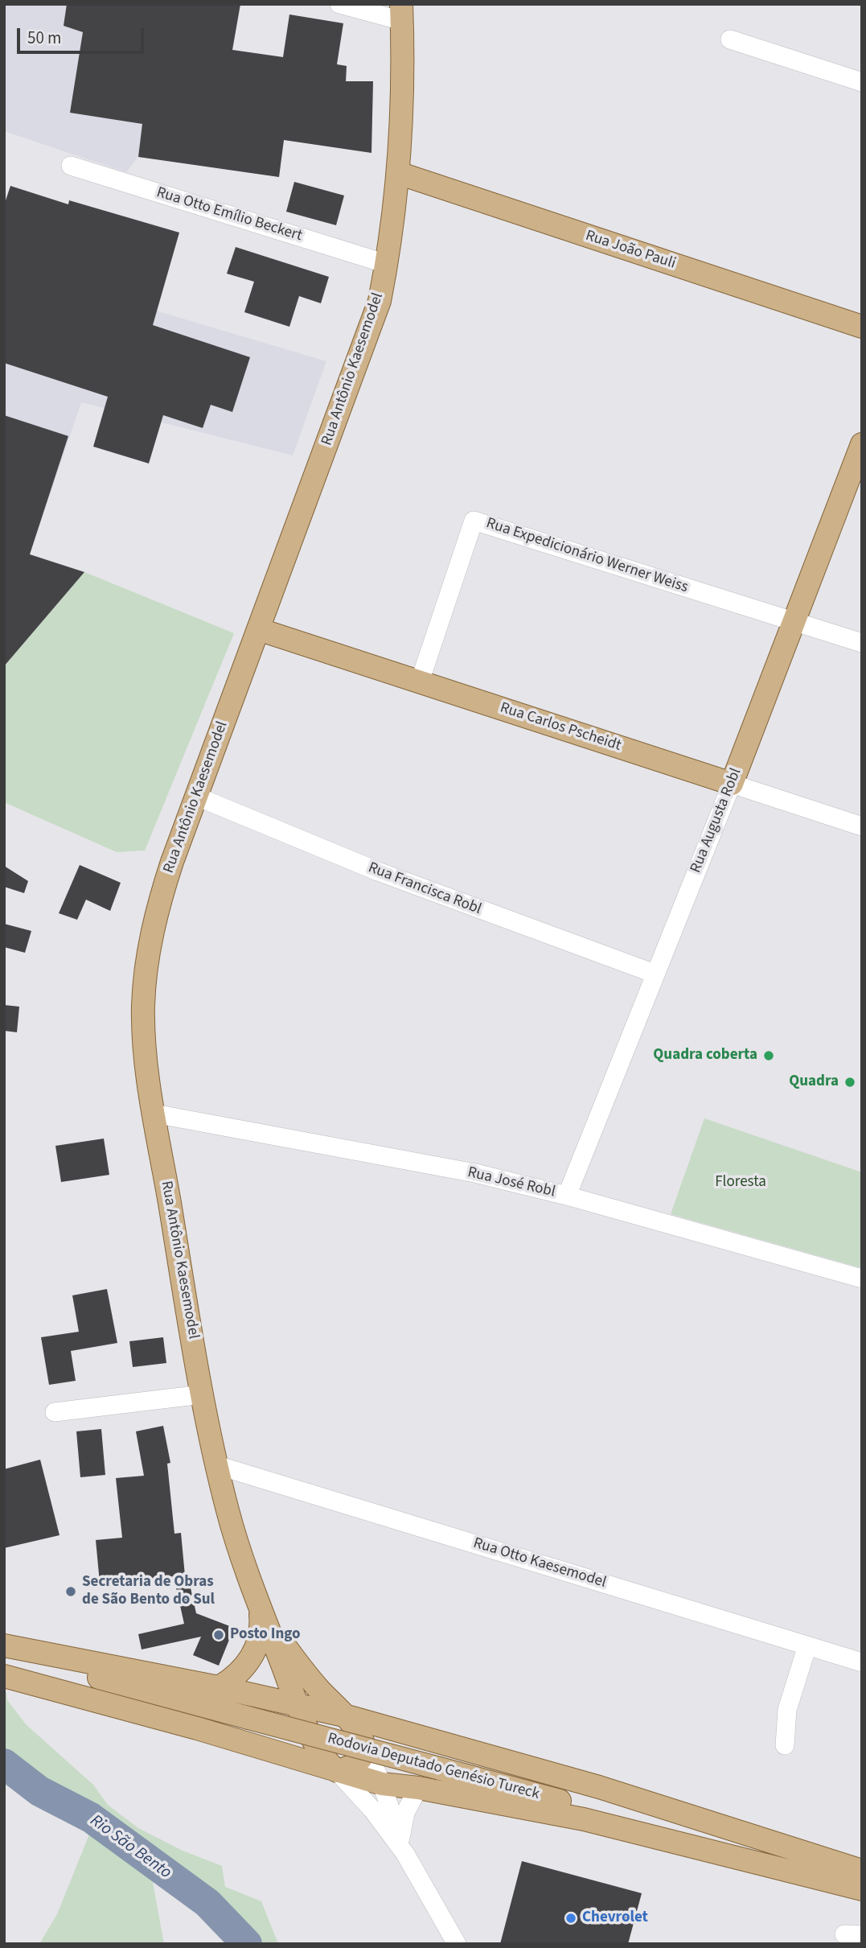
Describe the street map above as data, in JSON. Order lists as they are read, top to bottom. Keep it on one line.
{"streets":{"main road":["Rua João Pauli","Rua Antônio Kaesemodel","Rua Carlos Pscheidt","Rua Augusta Robl","Rodovia Deputado Genésio Tureck"],"street":["Rua Otto Emílio Beckert","Rua Expedicionário Werner Weiss","Rua Francisca Robl","Rua José Robl","Rua Otto Kaesemodel"]},"crossings":[["Rua Otto Emílio Beckert","Rua Antônio Kaesemodel"],["Rua João Pauli","Rua Antônio Kaesemodel"],["Rua Antônio Kaesemodel","Rua Carlos Pscheidt"],["Rua Antônio Kaesemodel","Rua Francisca Robl"],["Rua Antônio Kaesemodel","Rua José Robl"],["Rua Antônio Kaesemodel","Rua Otto Kaesemodel"],["Rua Expedicionário Werner Weiss","Rua Carlos Pscheidt"],["Rua Expedicionário Werner Weiss","Rua Augusta Robl"],["Rua Carlos Pscheidt","Rua Augusta Robl"],["Rua Augusta Robl","Rua Francisca Robl"],["Rua Augusta Robl","Rua José Robl"]],"water":["Rio São Bento"],"parks":["Floresta"],"places":["Quadra coberta","Quadra","Secretaria de Obras de São Bento do Sul","Posto Ingo","Chevrolet"],"scale_bar":"50 m"}
